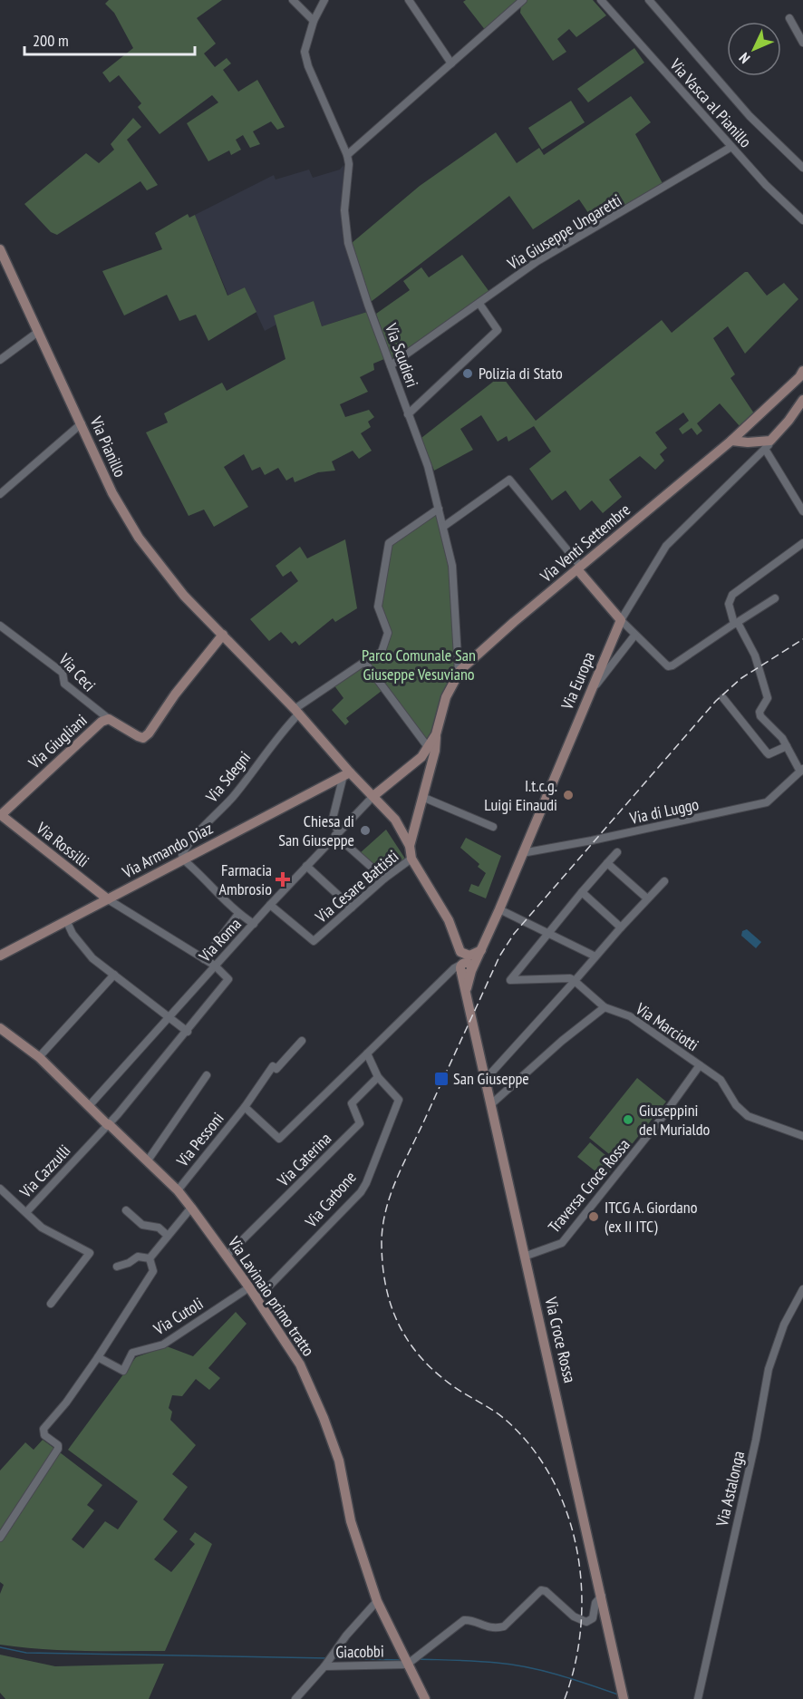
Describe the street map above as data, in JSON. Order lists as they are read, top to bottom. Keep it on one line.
{"streets":{"main road":["Via Pianillo","Via Venti Settembre","Via Europa","Via Giugliani","Via Rossilli","Via Armando Diaz","Via Lavinaio primo tratto","Via Croce Rossa"],"street":["Via Vasca al Pianillo","Via Giuseppe Ungaretti","Via Scudieri","Via Ceci","Via Sdegni","Via di Luggo","Via Cesare Battisti","Via Roma","Via Marciotti","Via Pessoni","Via Caterina","Via Cazzulli","Traversa Croce Rossa","Via Carbone","Via Cutoli","Via Astalonga","Giacobbi"]},"crossings":[["Via Vasca al Pianillo","Via Giuseppe Ungaretti"],["Via Giuseppe Ungaretti","Via Scudieri"],["Via Scudieri","Via Venti Settembre"],["Via Scudieri","Via Sdegni"],["Via Pianillo","Via Giugliani"],["Via Pianillo","Via Sdegni"],["Via Pianillo","Via Armando Diaz"],["Via Pianillo","Via Roma"],["Via Ceci","Via Giugliani"],["Via Europa","Via di Luggo"],["Via Europa","Via Croce Rossa"],["Via Giugliani","Via Rossilli"],["Via Sdegni","Via Armando Diaz"],["Via Rossilli","Via Armando Diaz"],["Via Cesare Battisti","Via Roma"],["Via Roma","Via Cazzulli"],["Via Roma","Via Lavinaio primo tratto"],["Via Marciotti","Traversa Croce Rossa"],["Via Pessoni","Via Lavinaio primo tratto"],["Via Caterina","Via Carbone"],["Via Caterina","Via Lavinaio primo tratto"],["Via Cazzulli","Via Lavinaio primo tratto"],["Traversa Croce Rossa","Via Croce Rossa"],["Via Carbone","Via Lavinaio primo tratto"],["Via Lavinaio primo tratto","Via Cutoli"],["Via Lavinaio primo tratto","Giacobbi"]],"parks":["Parco Comunale San Giuseppe Vesuviano"],"places":{"other":["Polizia di Stato","I.t.c.g. Luigi Einaudi","Chiesa di San Giuseppe","Giuseppini del Murialdo","ITCG A. Giordano (ex II ITC)"],"health":["Farmacia Ambrosio"],"transit":["San Giuseppe"]},"scale_bar":"200 m","north":"bottom left"}
